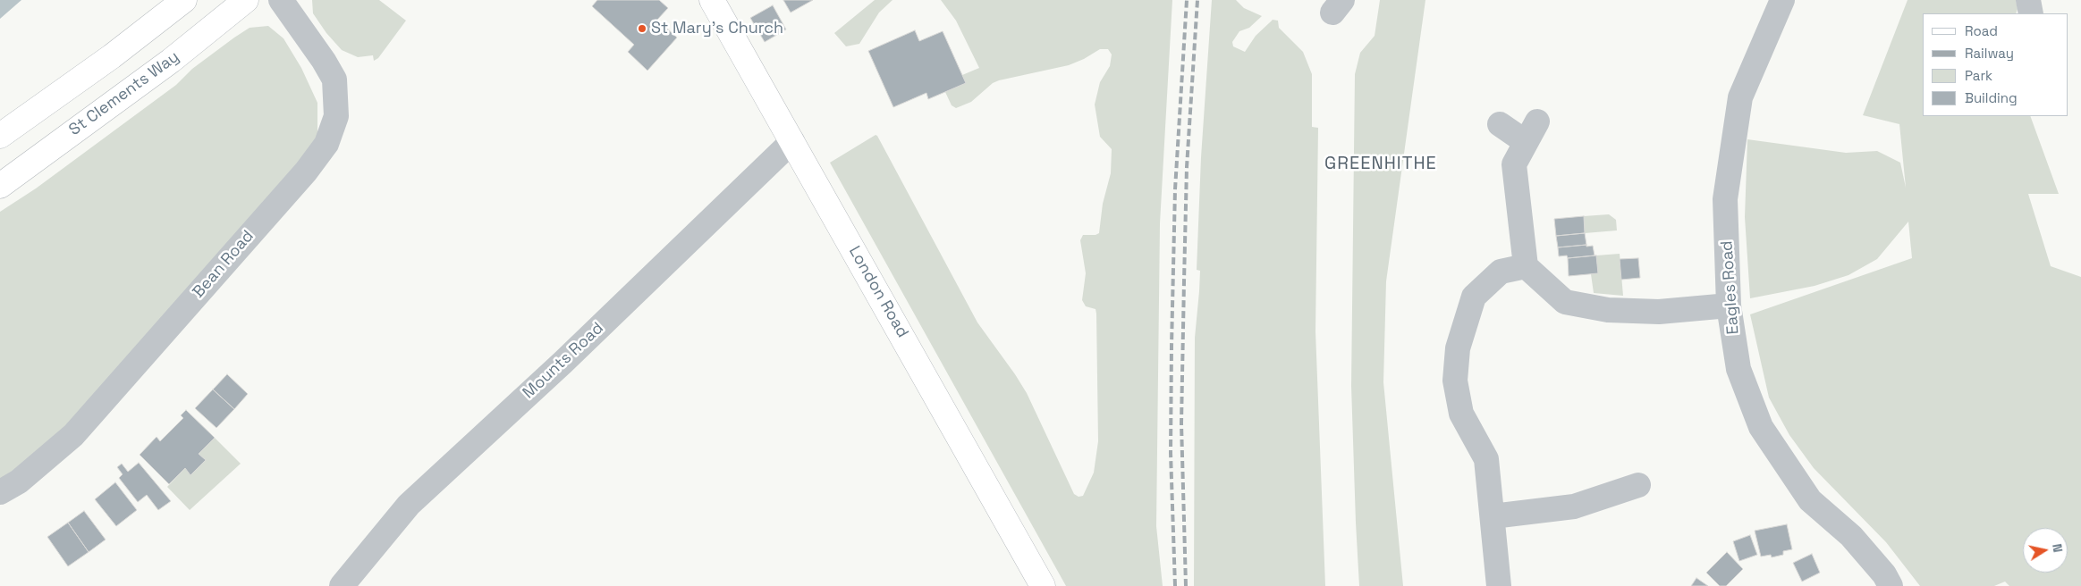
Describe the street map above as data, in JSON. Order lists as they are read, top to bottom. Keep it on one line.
{"streets":{"main road":["St Clements Way","London Road"],"street":["Bean Road","Eagles Road","Mounts Road"]},"crossings":[["London Road","Mounts Road"]],"districts":["GREENHITHE"],"places":["St Mary's Church"],"legend":["Road","Railway","Park","Building"],"north":"right"}
